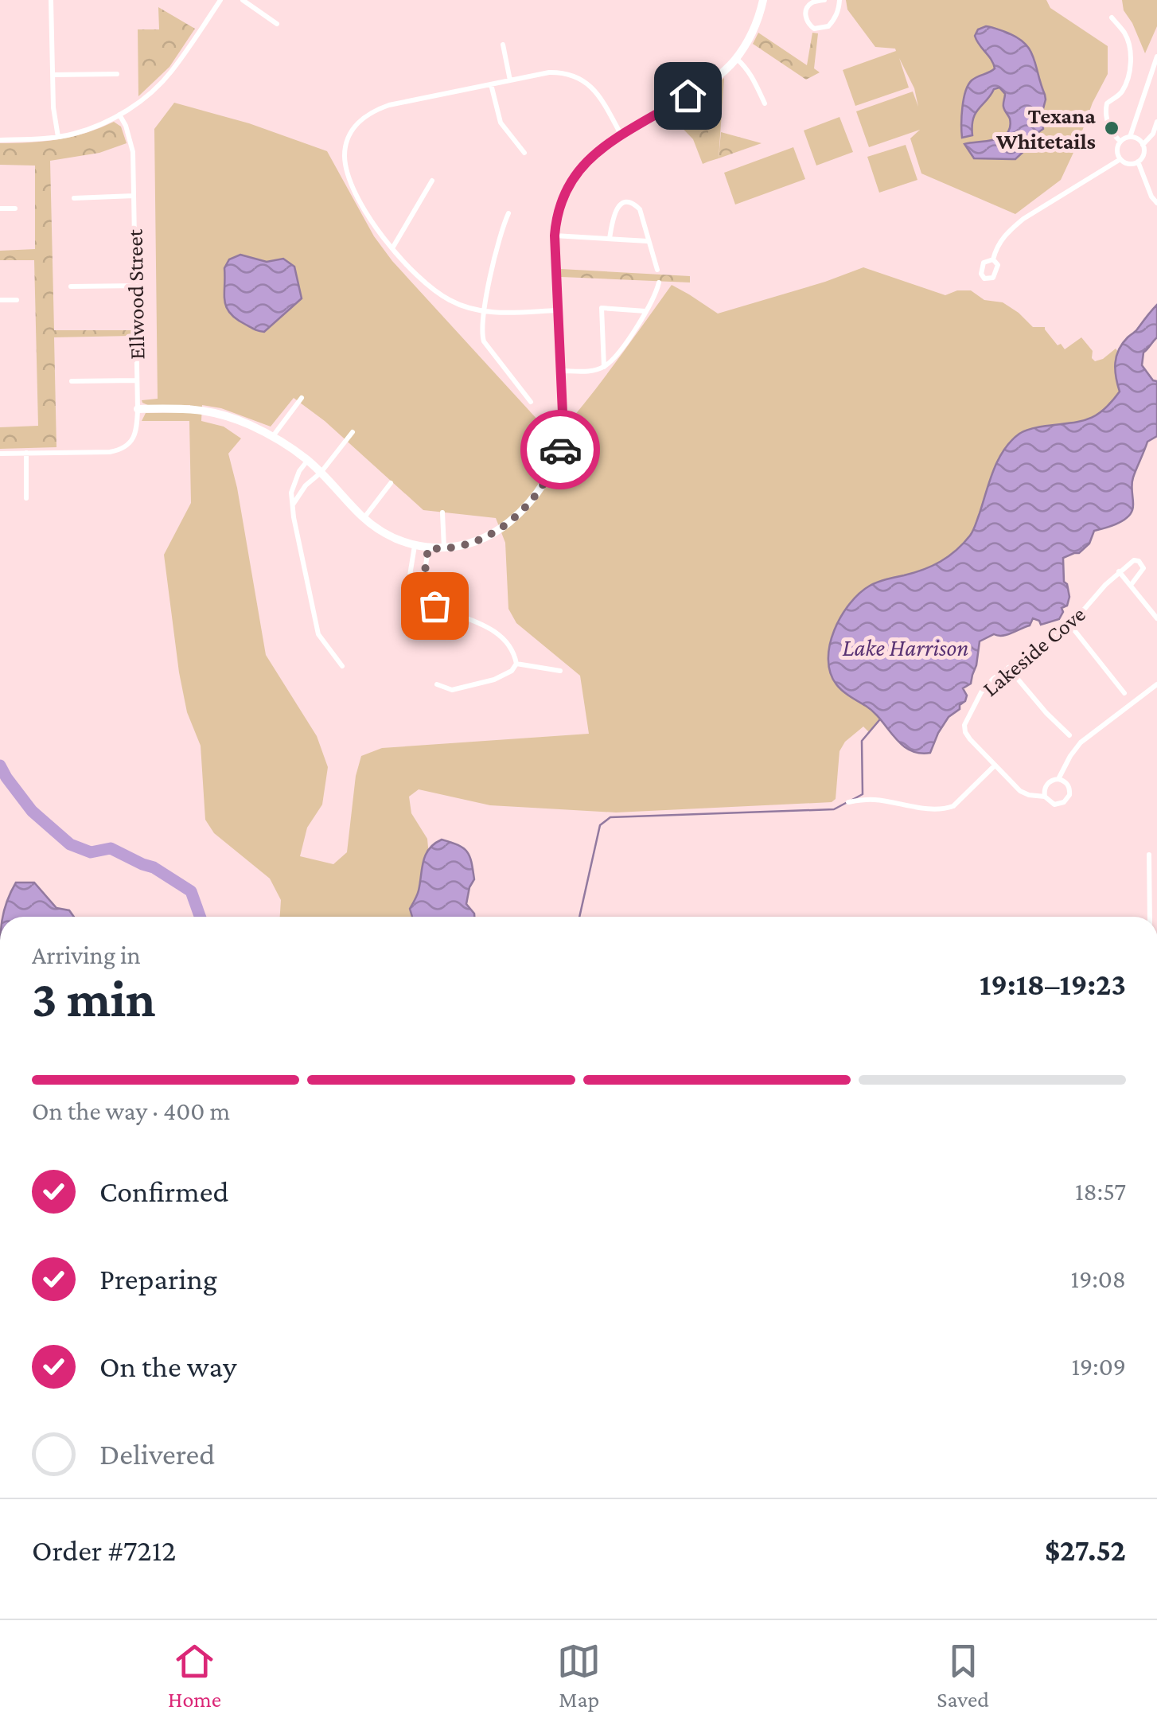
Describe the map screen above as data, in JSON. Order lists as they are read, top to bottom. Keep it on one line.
{"streets":{"street":["Ellwood Street","Lakeside Cove"]},"water":["Lake Harrison"],"places":["Texana Whitetails"],"page":{"heading":["3 min","Arriving in","19:18–19:23"],"panel":["Order #7212","$27.52"],"bar":"On the way · 400 m","list":[["Confirmed","18:57"],["Preparing","19:08"],["On the way","19:09"],"Delivered"],"tabs":["Home","Map","Saved"]}}
